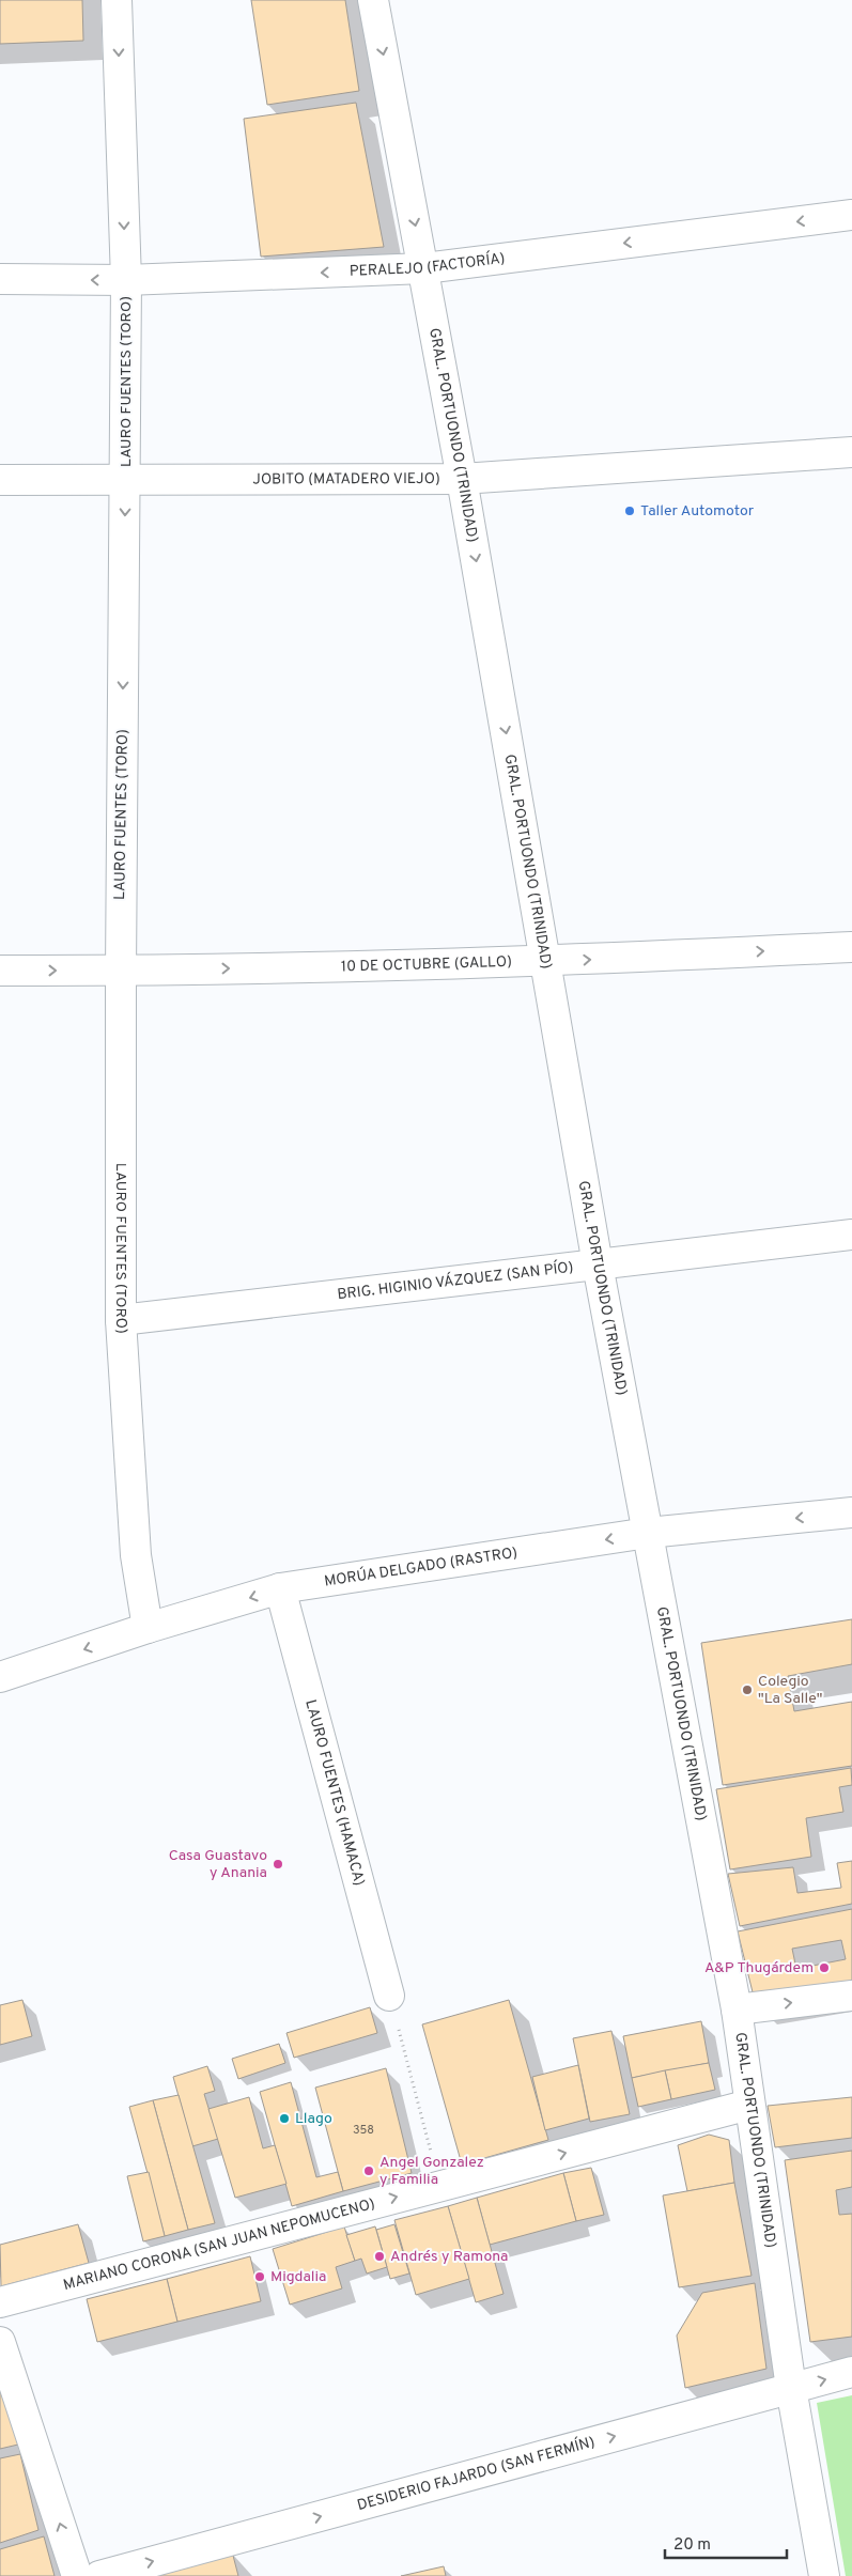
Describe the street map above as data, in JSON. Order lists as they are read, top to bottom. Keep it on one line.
{"streets":{"street":["PERALEJO (FACTORÍA)","LAURO FUENTES (TORO)","GRAL. PORTUONDO (TRINIDAD)","JOBITO (MATADERO VIEJO)","10 DE OCTUBRE (GALLO)","BRIG. HIGINIO VÁZQUEZ (SAN PÍO)","MORÚA DELGADO (RASTRO)","LAURO FUENTES (HAMACA)","MARIANO CORONA (SAN JUAN NEPOMUCENO)","DESIDERIO FAJARDO (SAN FERMÍN)"]},"crossings":[["PERALEJO (FACTORÍA)","LAURO FUENTES (TORO)"],["PERALEJO (FACTORÍA)","GRAL. PORTUONDO (TRINIDAD)"],["LAURO FUENTES (TORO)","JOBITO (MATADERO VIEJO)"],["LAURO FUENTES (TORO)","10 DE OCTUBRE (GALLO)"],["LAURO FUENTES (TORO)","BRIG. HIGINIO VÁZQUEZ (SAN PÍO)"],["LAURO FUENTES (TORO)","MORÚA DELGADO (RASTRO)"],["GRAL. PORTUONDO (TRINIDAD)","JOBITO (MATADERO VIEJO)"],["GRAL. PORTUONDO (TRINIDAD)","10 DE OCTUBRE (GALLO)"],["GRAL. PORTUONDO (TRINIDAD)","BRIG. HIGINIO VÁZQUEZ (SAN PÍO)"],["GRAL. PORTUONDO (TRINIDAD)","MORÚA DELGADO (RASTRO)"],["GRAL. PORTUONDO (TRINIDAD)","MARIANO CORONA (SAN JUAN NEPOMUCENO)"],["GRAL. PORTUONDO (TRINIDAD)","DESIDERIO FAJARDO (SAN FERMÍN)"],["MORÚA DELGADO (RASTRO)","LAURO FUENTES (HAMACA)"]],"one_way":["PERALEJO (FACTORÍA)","LAURO FUENTES (TORO)","10 DE OCTUBRE (GALLO)","MORÚA DELGADO (RASTRO)","MARIANO CORONA (SAN JUAN NEPOMUCENO)","DESIDERIO FAJARDO (SAN FERMÍN)"],"places":["Taller Automotor","Colegio \"La Salle\"","Casa Guastavo y Anania","A&P Thugárdem","Llago","Angel Gonzalez y Familia","Andrés y Ramona","Migdalia"],"house_numbers":["358"],"scale_bar":"20 m"}
